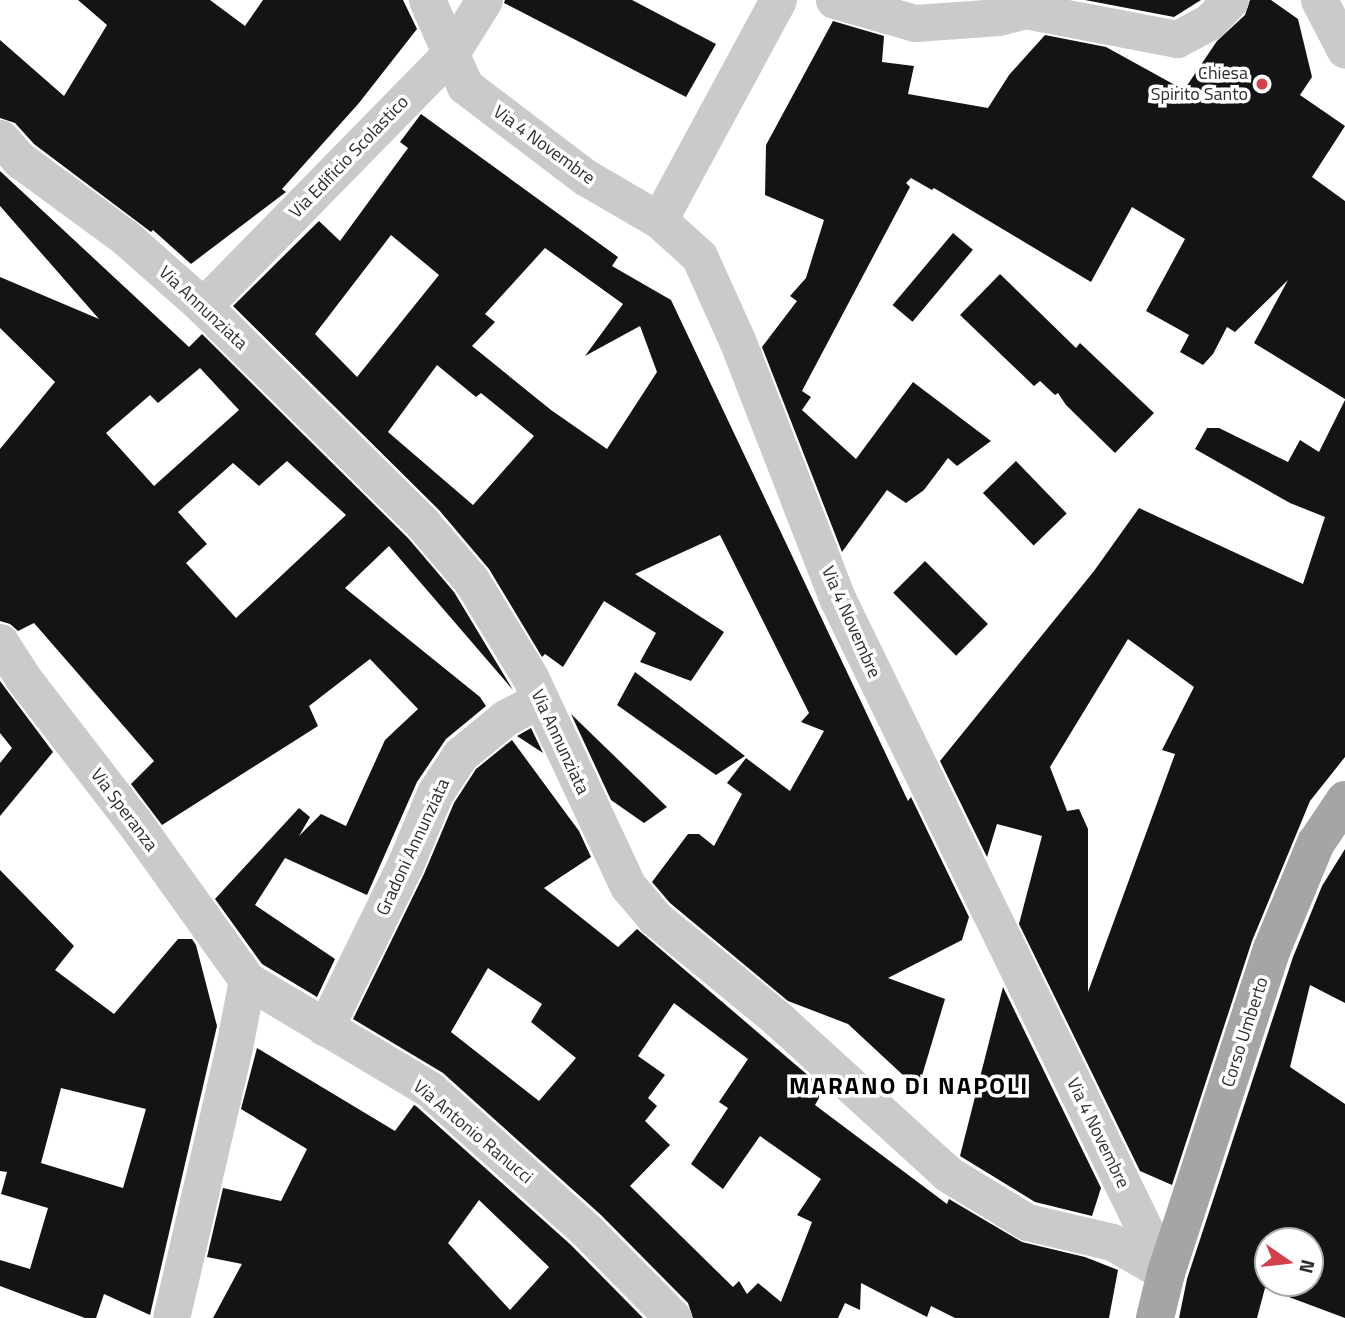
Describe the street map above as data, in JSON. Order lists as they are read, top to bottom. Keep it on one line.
{"streets":{"main road":["Corso Umberto"],"street":["Via 4 Novembre","Via Edificio Scolastico","Via Annunziata","Via Speranza","Gradoni Annunziata","Via Antonio Ranucci"]},"crossings":[["Via 4 Novembre","Via Edificio Scolastico"],["Via 4 Novembre","Via Annunziata"],["Via 4 Novembre","Corso Umberto"],["Via Edificio Scolastico","Via Annunziata"],["Via Annunziata","Gradoni Annunziata"],["Via Annunziata","Corso Umberto"],["Via Speranza","Via Antonio Ranucci"],["Gradoni Annunziata","Via Antonio Ranucci"]],"districts":["MARANO DI NAPOLI"],"places":["Chiesa Spirito Santo"],"north":"right"}
